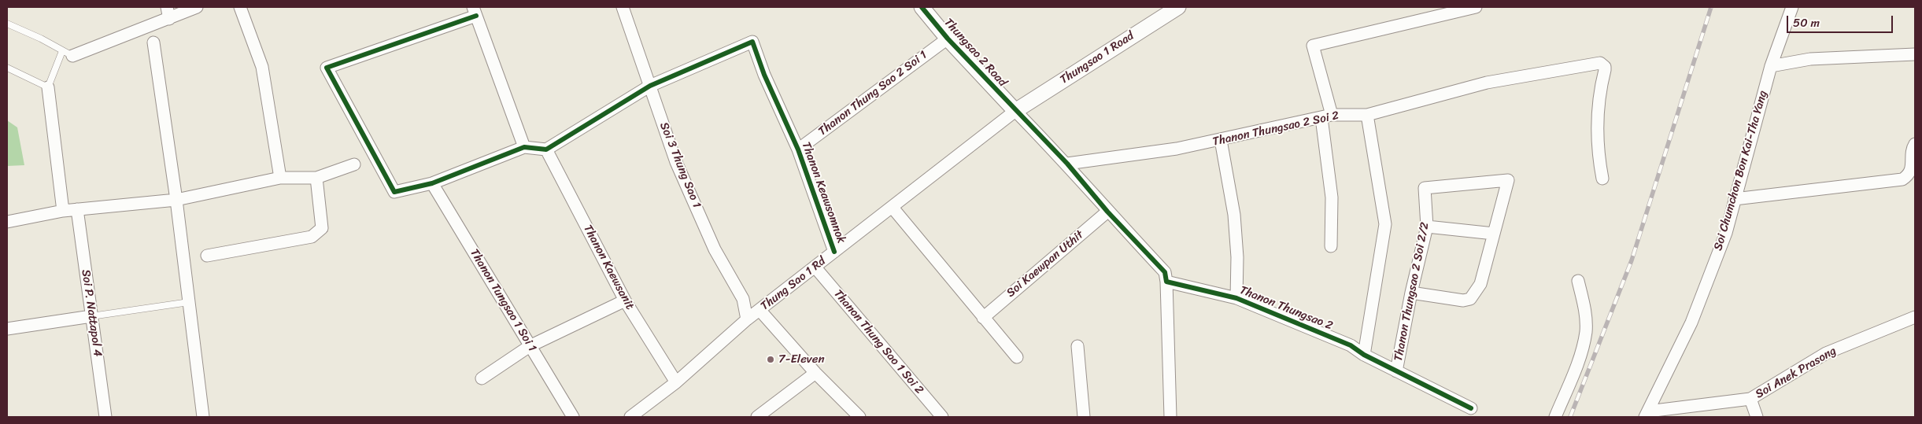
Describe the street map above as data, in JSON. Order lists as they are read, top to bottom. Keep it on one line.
{"streets":{"street":["Thungsao 2 Road","Thungsao 1 Road","Thanon Thung Sao 2 Soi 1","Thanon Thungsao 2 Soi 2","Soi 3 Thung Sao 1","Soi Chumchon Bon Kai-Tha Yang","Thanon Keawsomnok","Soi Kaewpan Uthit","Thanon Kaewsanit","Thung Sao 1 Rd","Thanon Thungsao 2 Soi 2/2","Thanon Tungsao 1 Soi 1","Thanon Thungsao 2","Soi P. Nattapol 4","Thanon Thung Sao 1 Soi 2","Soi Anek Prasong"]},"crossings":[["Thungsao 2 Road","Thungsao 1 Road"],["Thungsao 2 Road","Thanon Thung Sao 2 Soi 1"],["Thungsao 2 Road","Thung Sao 1 Rd"],["Thungsao 1 Road","Thung Sao 1 Rd"],["Thanon Thung Sao 2 Soi 1","Thanon Keawsomnok"],["Soi 3 Thung Sao 1","Thanon Keawsomnok"],["Soi 3 Thung Sao 1","Thung Sao 1 Rd"],["Soi Chumchon Bon Kai-Tha Yang","Soi Anek Prasong"],["Thanon Keawsomnok","Thung Sao 1 Rd"],["Thanon Kaewsanit","Thung Sao 1 Rd"],["Thung Sao 1 Rd","Thanon Thung Sao 1 Soi 2"],["Thanon Thungsao 2 Soi 2/2","Thanon Thungsao 2"]],"places":["7-Eleven"],"scale_bar":"50 m"}
